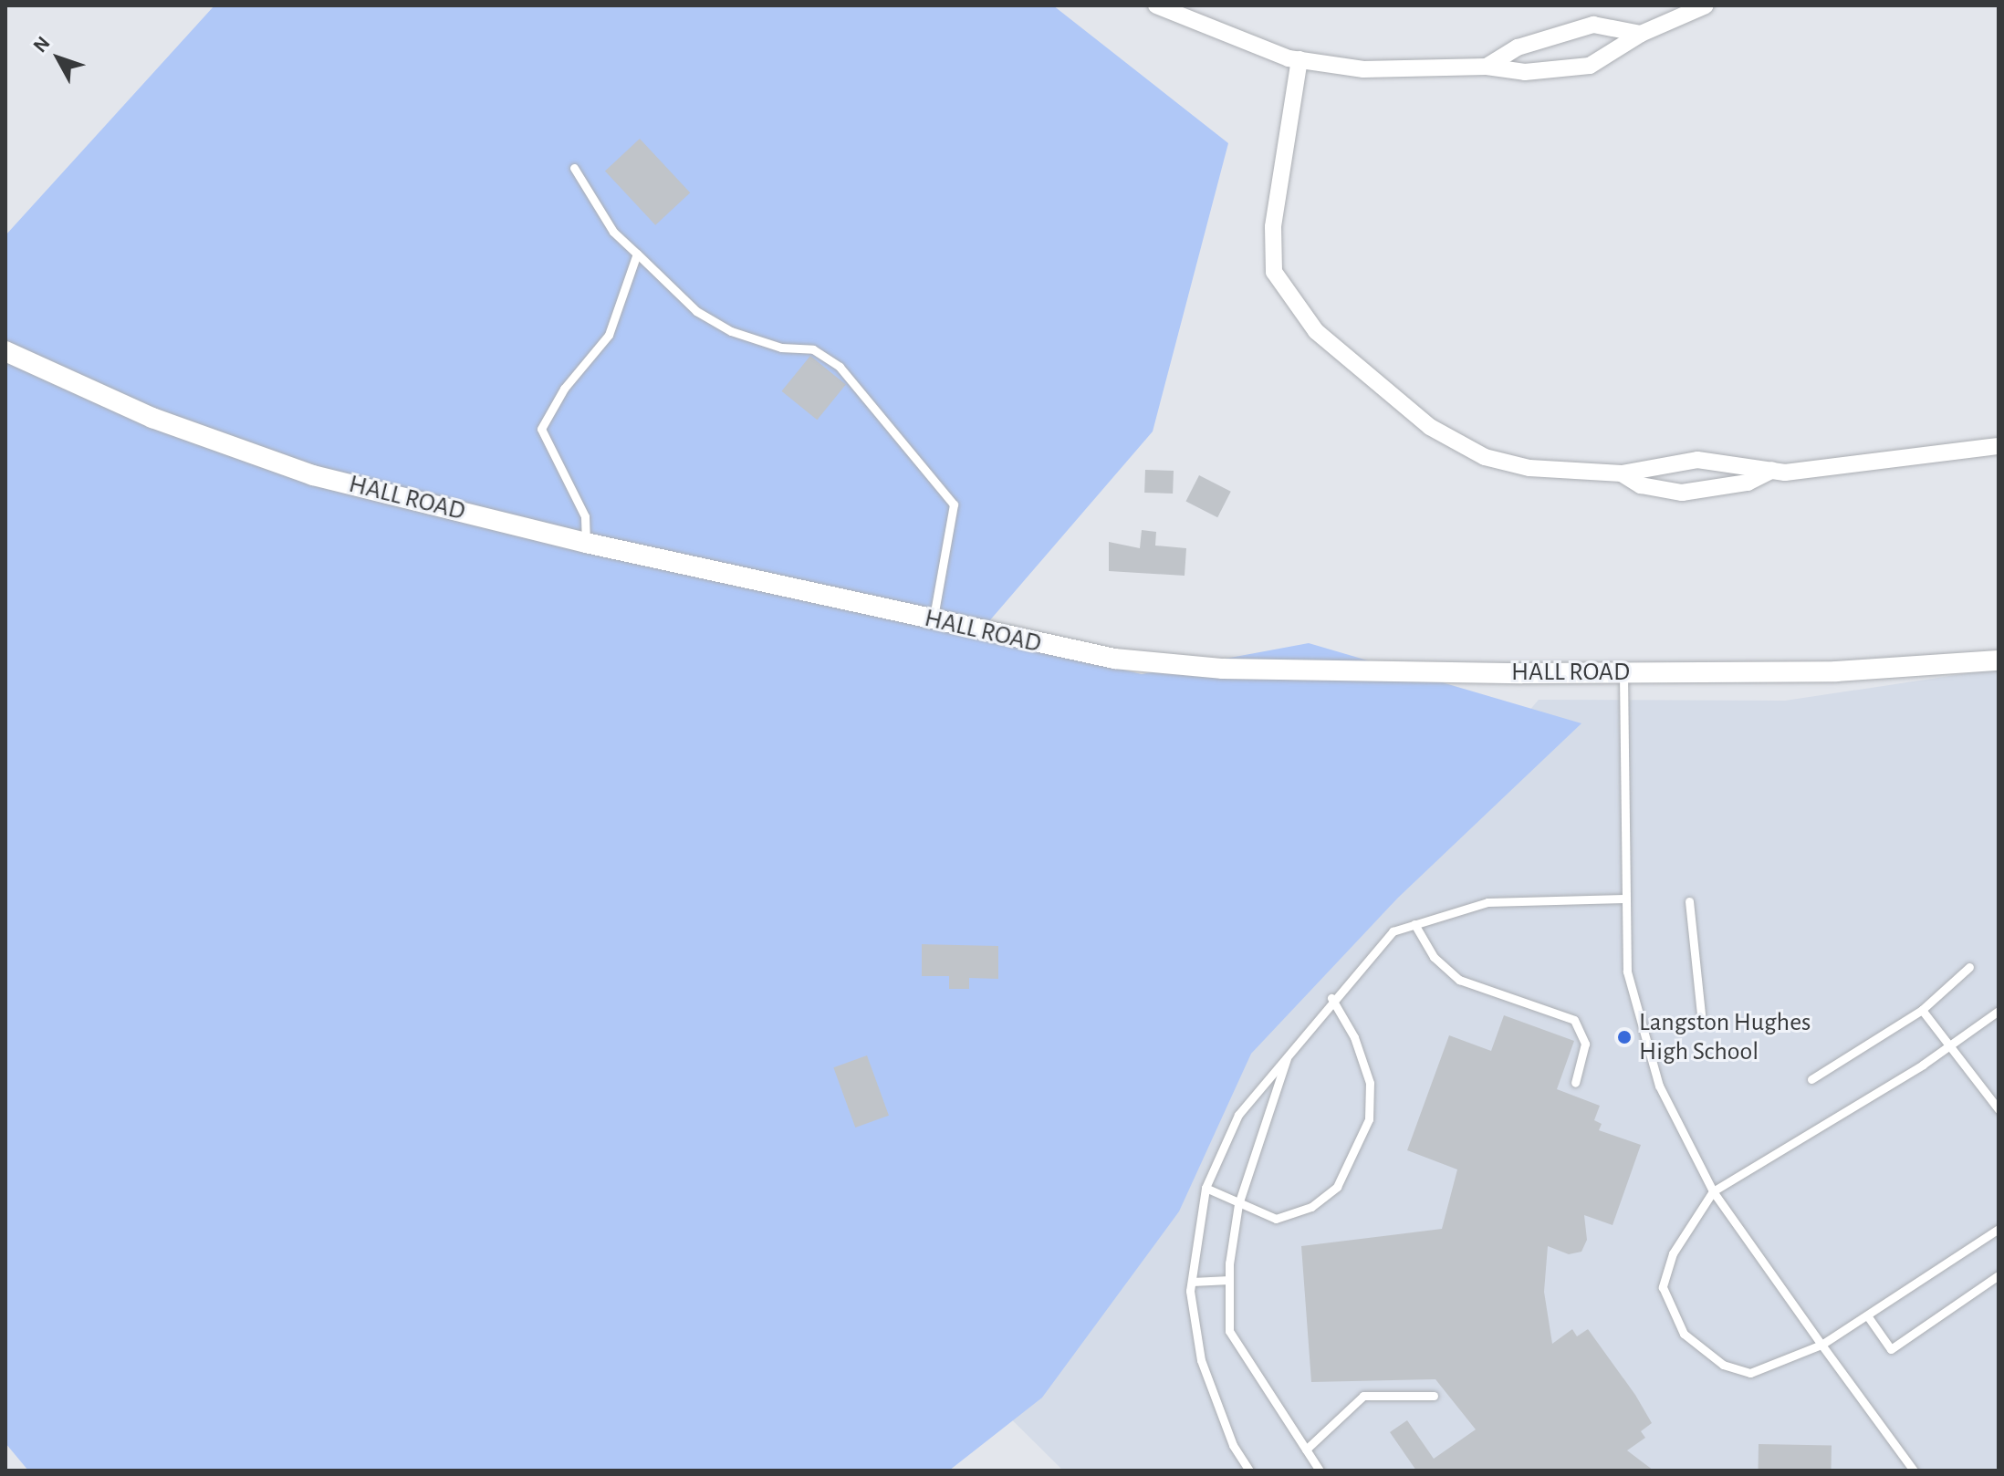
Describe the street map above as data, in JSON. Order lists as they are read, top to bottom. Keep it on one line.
{"streets":{"street":["HALL ROAD"]},"places":["Langston Hughes High School"],"north":"top left"}
